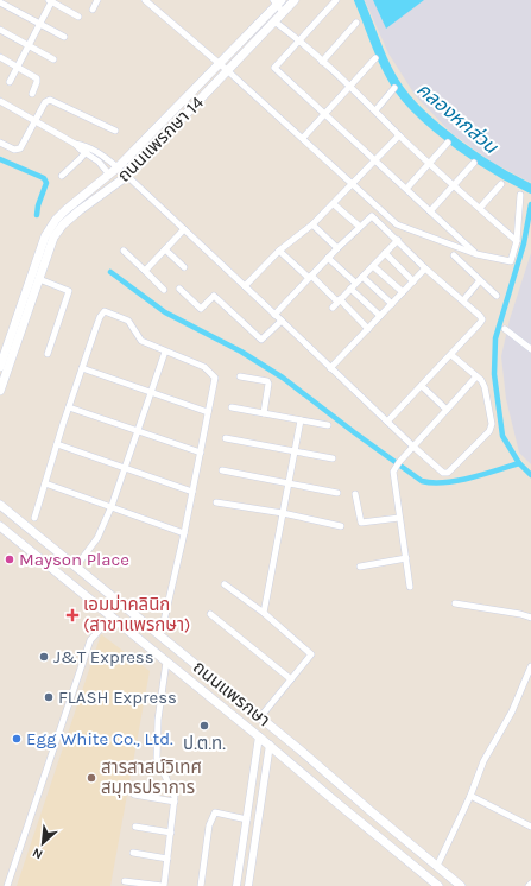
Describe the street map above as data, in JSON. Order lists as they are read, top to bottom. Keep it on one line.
{"streets":{"main road":["ถนนแพรกษา 14","ถนนแพรกษา"]},"water":["คลองหกส่วน"],"places":{"other":["Mayson Place","J&T Express","FLASH Express","ป.ต.ท.","Egg White Co., Ltd.","สารสาสน์วิเทศ สมุทรปราการ"],"health":["เอมม่าคลินิก (สาขาแพรกษา)"]},"north":"bottom left"}
